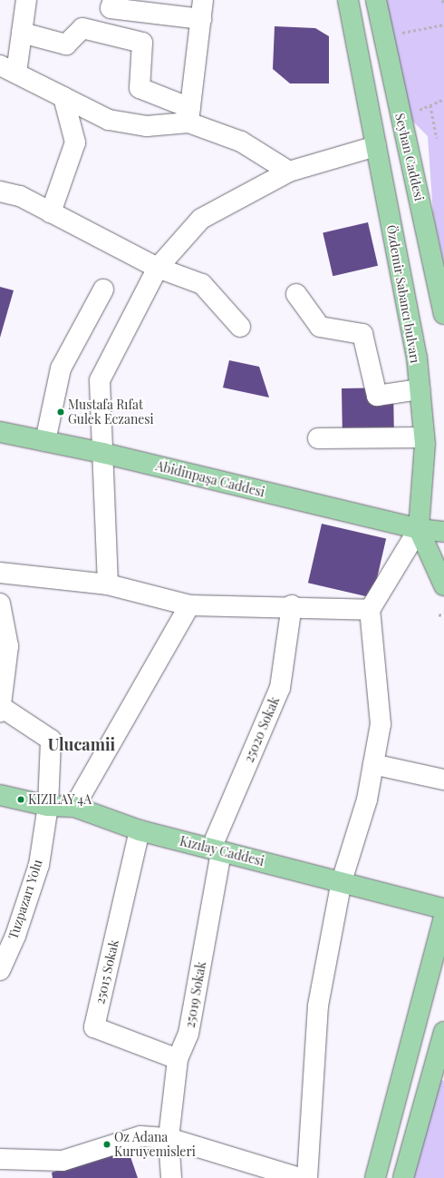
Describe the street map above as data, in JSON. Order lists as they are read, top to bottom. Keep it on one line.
{"streets":{"main road":["Seyhan Caddesi","Özdemir Sabancı bulvarı","Abidinpaşa Caddesi","Kızılay Caddesi"],"street":["25020 Sokak","Tuzpazarı Yolu","25015 Sokak","25019 Sokak"]},"crossings":[["Özdemir Sabancı bulvarı","Abidinpaşa Caddesi"],["25020 Sokak","Kızılay Caddesi"],["25020 Sokak","25019 Sokak"],["Kızılay Caddesi","Tuzpazarı Yolu"],["Kızılay Caddesi","25015 Sokak"],["Kızılay Caddesi","25019 Sokak"],["25015 Sokak","25019 Sokak"]],"districts":["Ulucamii"],"places":["Mustafa Rıfat Gulek Eczanesi","KIZILAY 4A","Oz Adana Kuruyemisleri"]}
